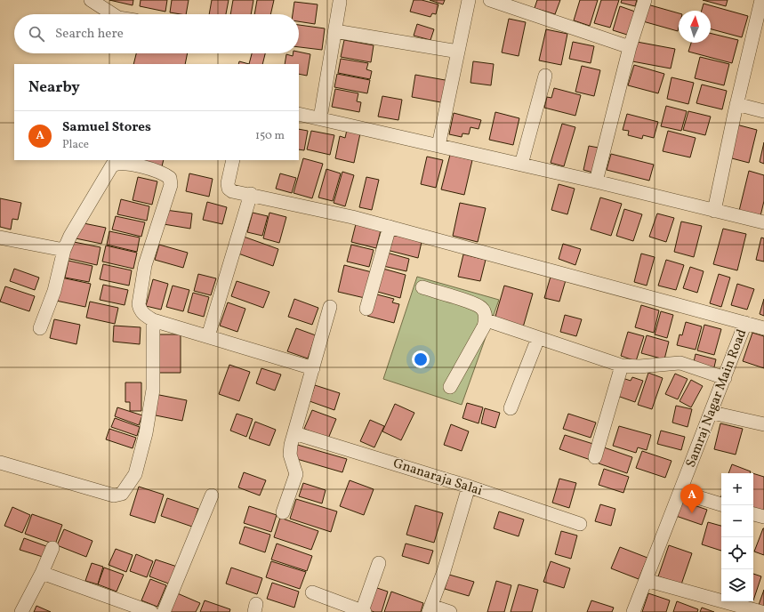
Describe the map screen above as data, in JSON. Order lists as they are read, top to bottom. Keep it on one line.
{"streets":{"street":["Samraj Nagar Main Road","Gnanaraja Salai"]},"north":"top","page":{"search":"Search here","heading":"Nearby","list":[{"mark":"A","name":"Samuel Stores","note":"Place","value":"150 m"}],"map_buttons":["+","−"],"pins":"A"}}
